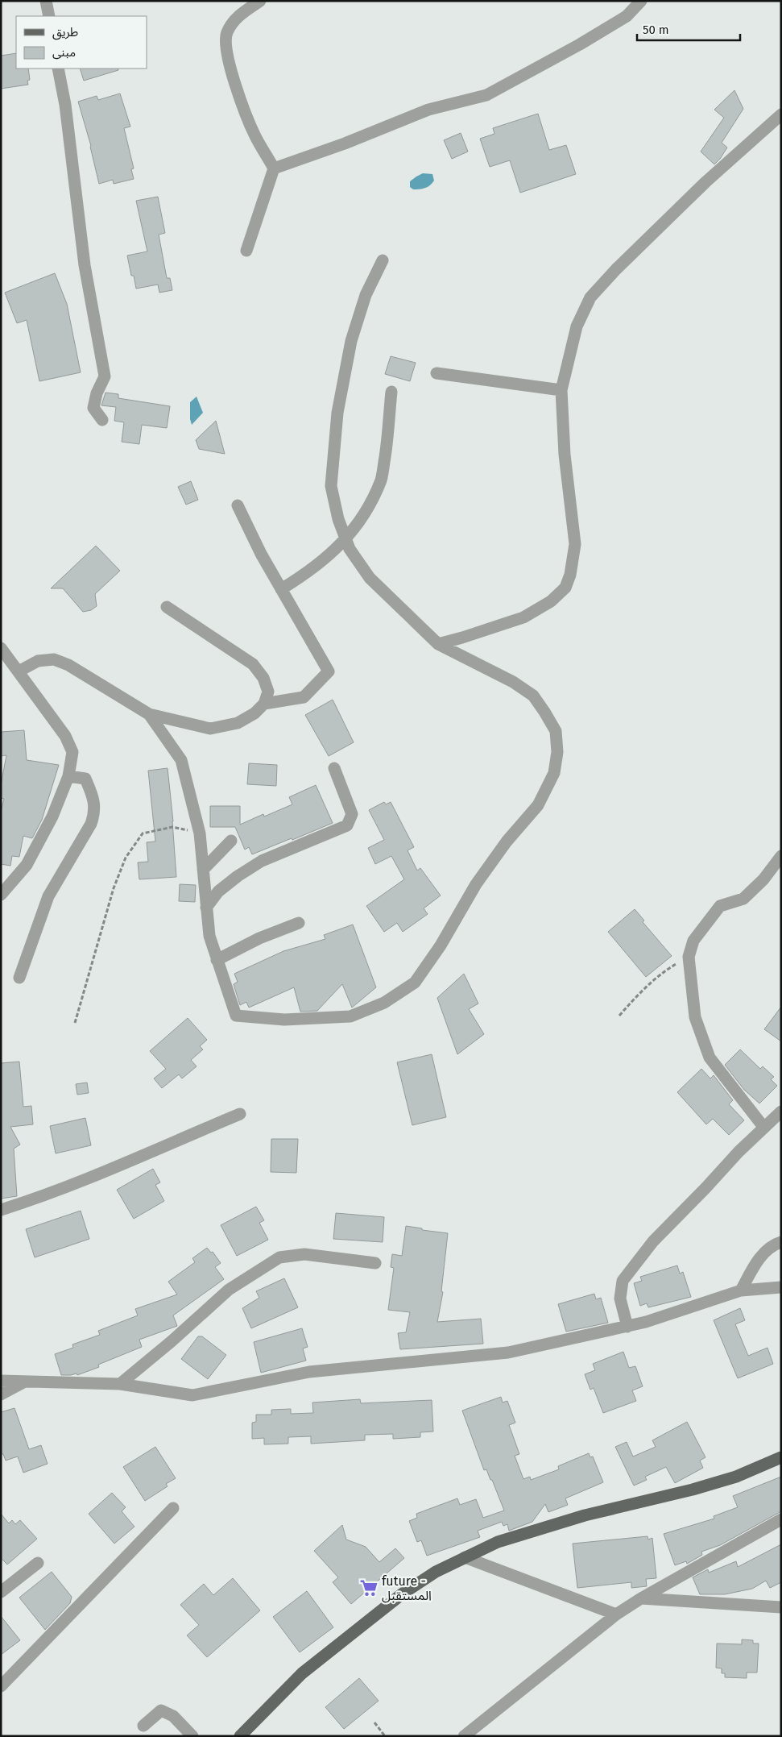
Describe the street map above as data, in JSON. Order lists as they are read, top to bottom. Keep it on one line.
{"places":{"supermarket":["future - المستقبل"]},"legend":["طريق","مبنى"],"scale_bar":"50 m"}
